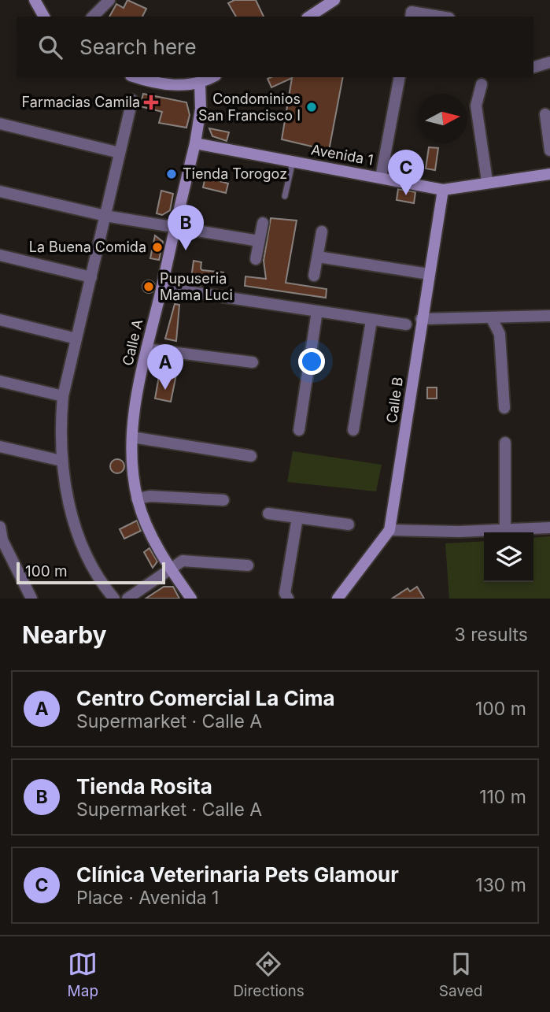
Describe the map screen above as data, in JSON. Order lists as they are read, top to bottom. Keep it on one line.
{"streets":{"street":["Avenida 1","Calle A","Calle B"]},"crossings":[["Avenida 1","Calle A"],["Avenida 1","Calle B"]],"places":{"health":["Farmacias Camila"],"other":["Condominios San Francisco I","Tienda Torogoz","La Buena Comida","Pupuseria Mama Luci"]},"scale_bar":"100 m","north":"right","page":{"search":"Search here","pins":["C","B","A"],"scale":"100 m","heading":["Nearby","3 results"],"list":[{"mark":"A","name":"Centro Comercial La Cima","note":"Supermarket · Calle A","value":"100 m"},{"mark":"B","name":"Tienda Rosita","note":"Supermarket · Calle A","value":"110 m"},{"mark":"C","name":"Clínica Veterinaria Pets Glamour","note":"Place · Avenida 1","value":"130 m"}],"nav":["Map","Directions","Saved"]}}
